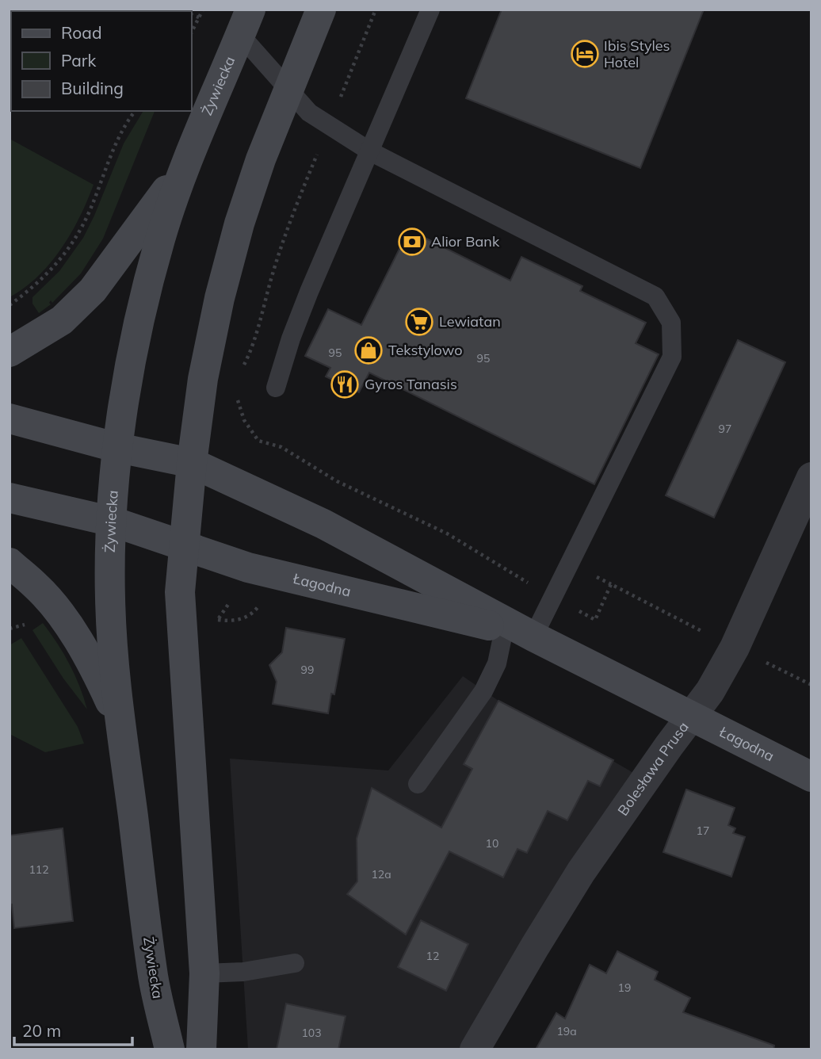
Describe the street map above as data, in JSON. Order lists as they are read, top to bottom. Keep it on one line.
{"streets":{"main road":["Żywiecka","Łagodna"],"street":["Bolesława Prusa"]},"crossings":[["Żywiecka","Łagodna"],["Łagodna","Bolesława Prusa"]],"places":{"hotel":["Ibis Styles Hotel"],"bank":["Alior Bank"],"supermarket":["Lewiatan"],"shop":["Tekstylowo"],"restaurant":["Gyros Tanasis"]},"house_numbers":["95","95","97","99","17","10","112","12a","12","19","19a","103"],"legend":["Road","Park","Building"],"scale_bar":"20 m"}
